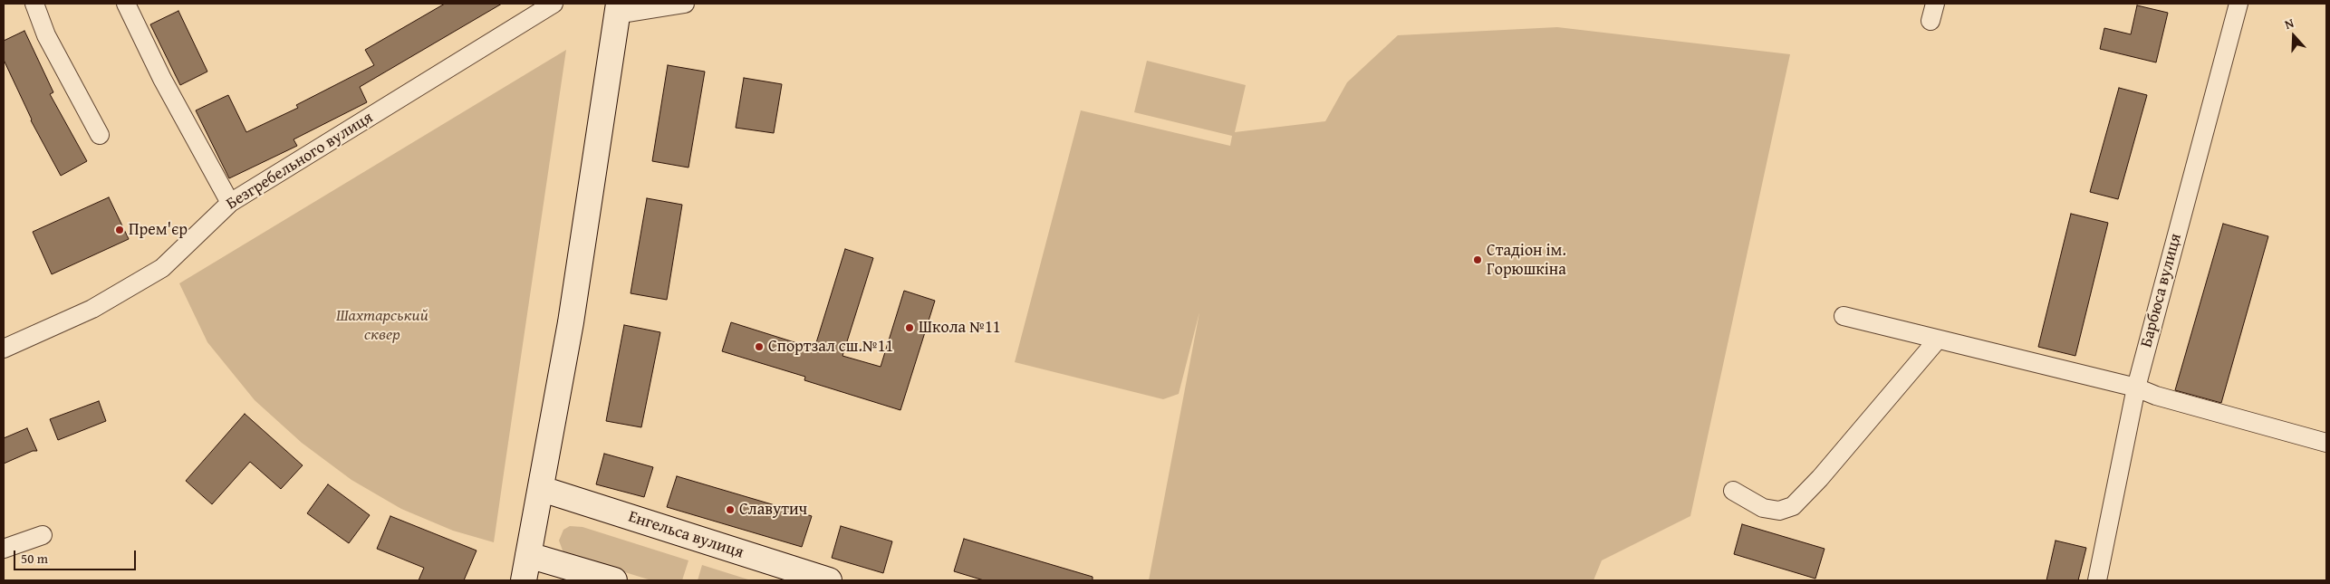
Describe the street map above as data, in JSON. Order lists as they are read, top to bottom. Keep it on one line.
{"streets":{"main road":["Енгельса вулиця"],"street":["Безгребельного вулиця","Барбюса вулиця"]},"parks":["Шахтарський сквер"],"places":["Прем'єр","Стадіон ім. Горюшкіна","Школа №11","Спортзал сш.№11","Славутич"],"scale_bar":"50 m","north":"top"}
